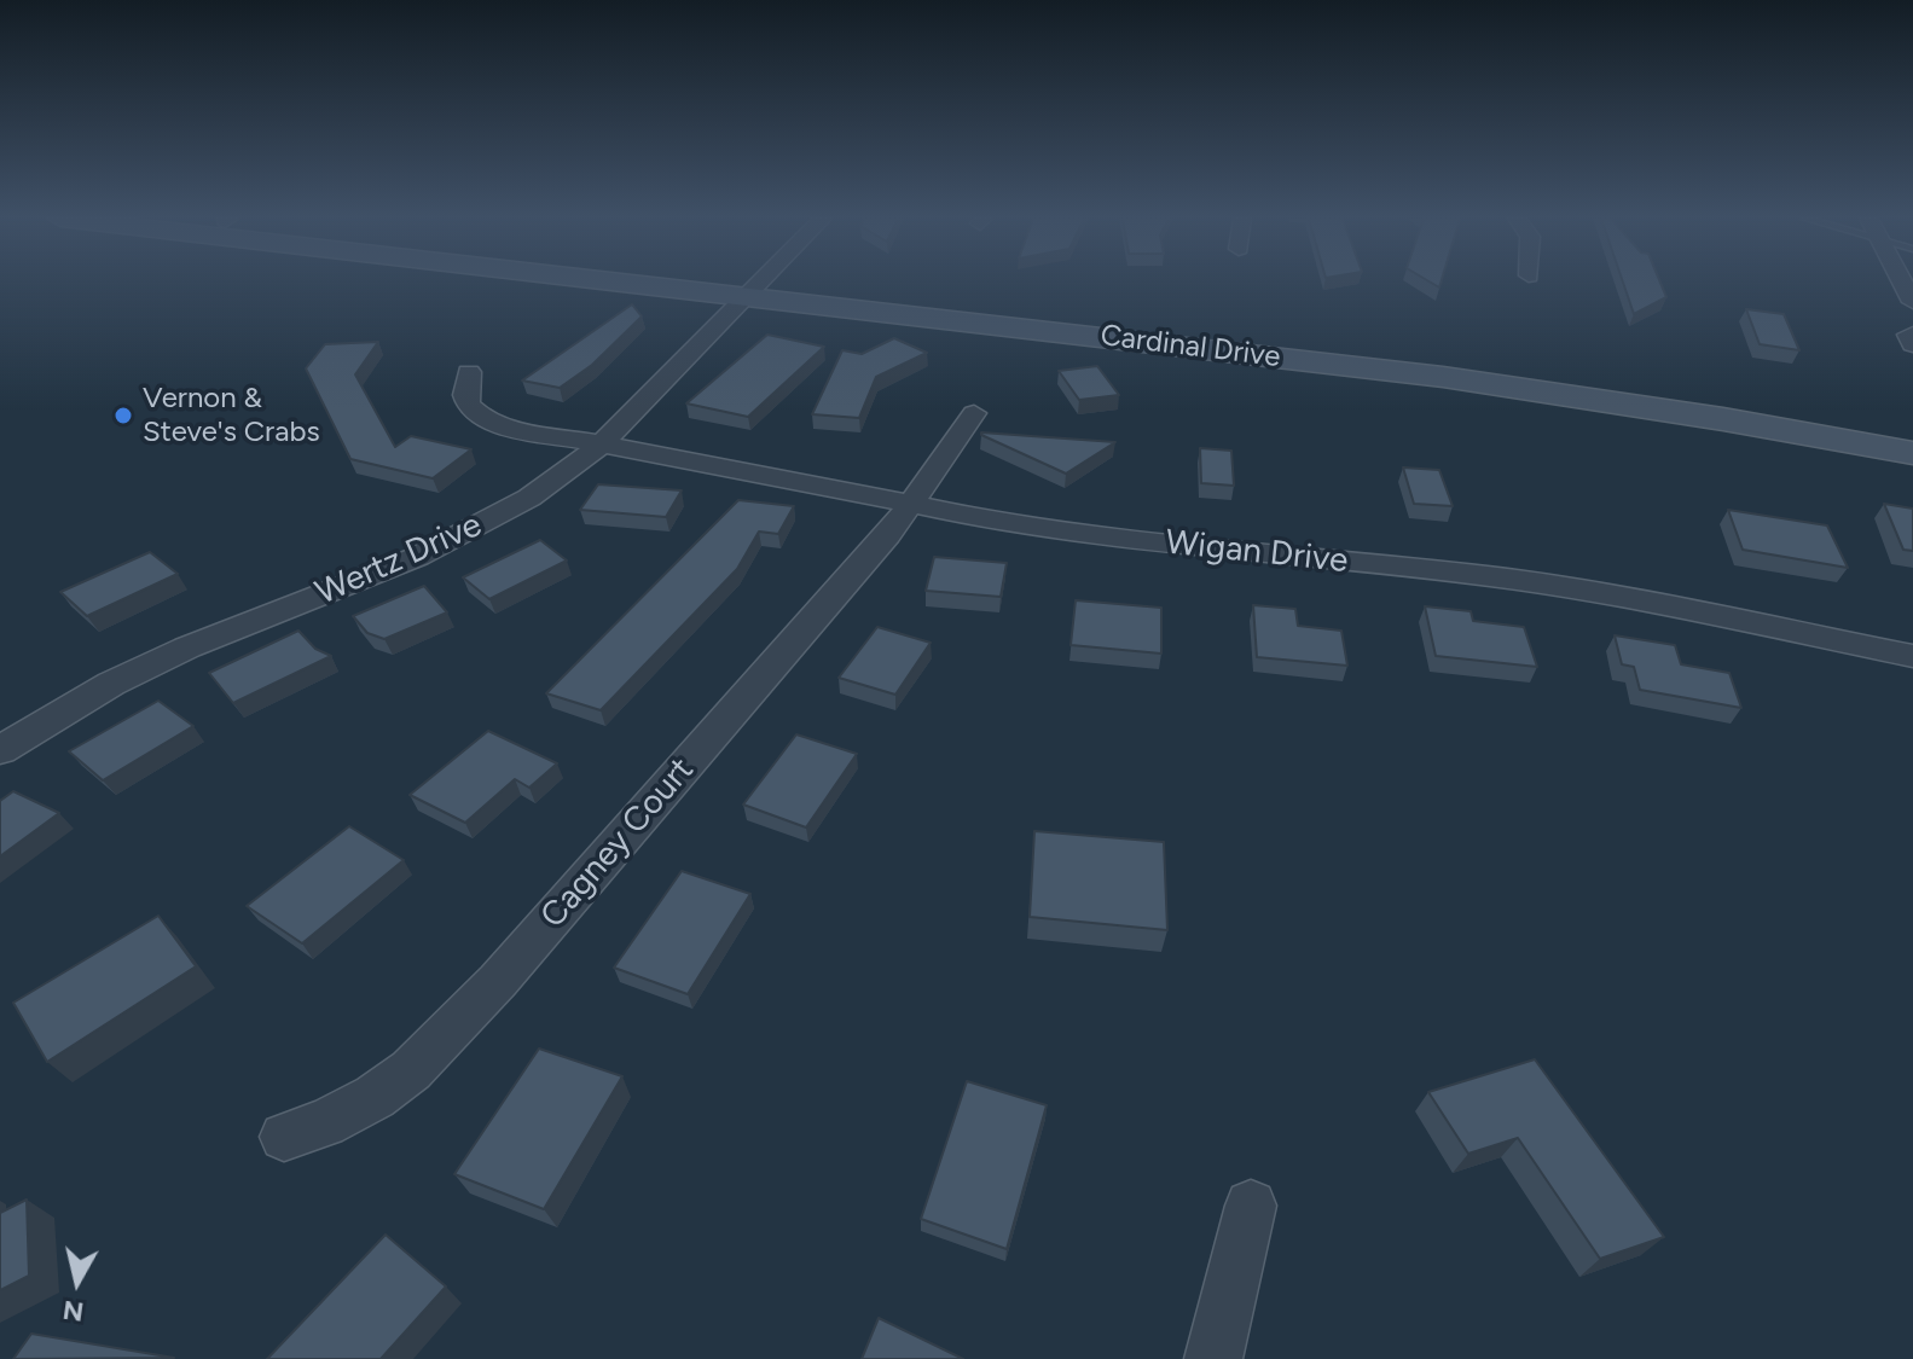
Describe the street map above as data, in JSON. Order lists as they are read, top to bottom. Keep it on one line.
{"streets":{"main road":["Cardinal Drive"],"street":["Wigan Drive","Wertz Drive","Cagney Court"]},"crossings":[["Cardinal Drive","Wertz Drive"],["Wigan Drive","Wertz Drive"],["Wigan Drive","Cagney Court"]],"places":["Vernon & Steve's Crabs"],"north":"bottom"}
